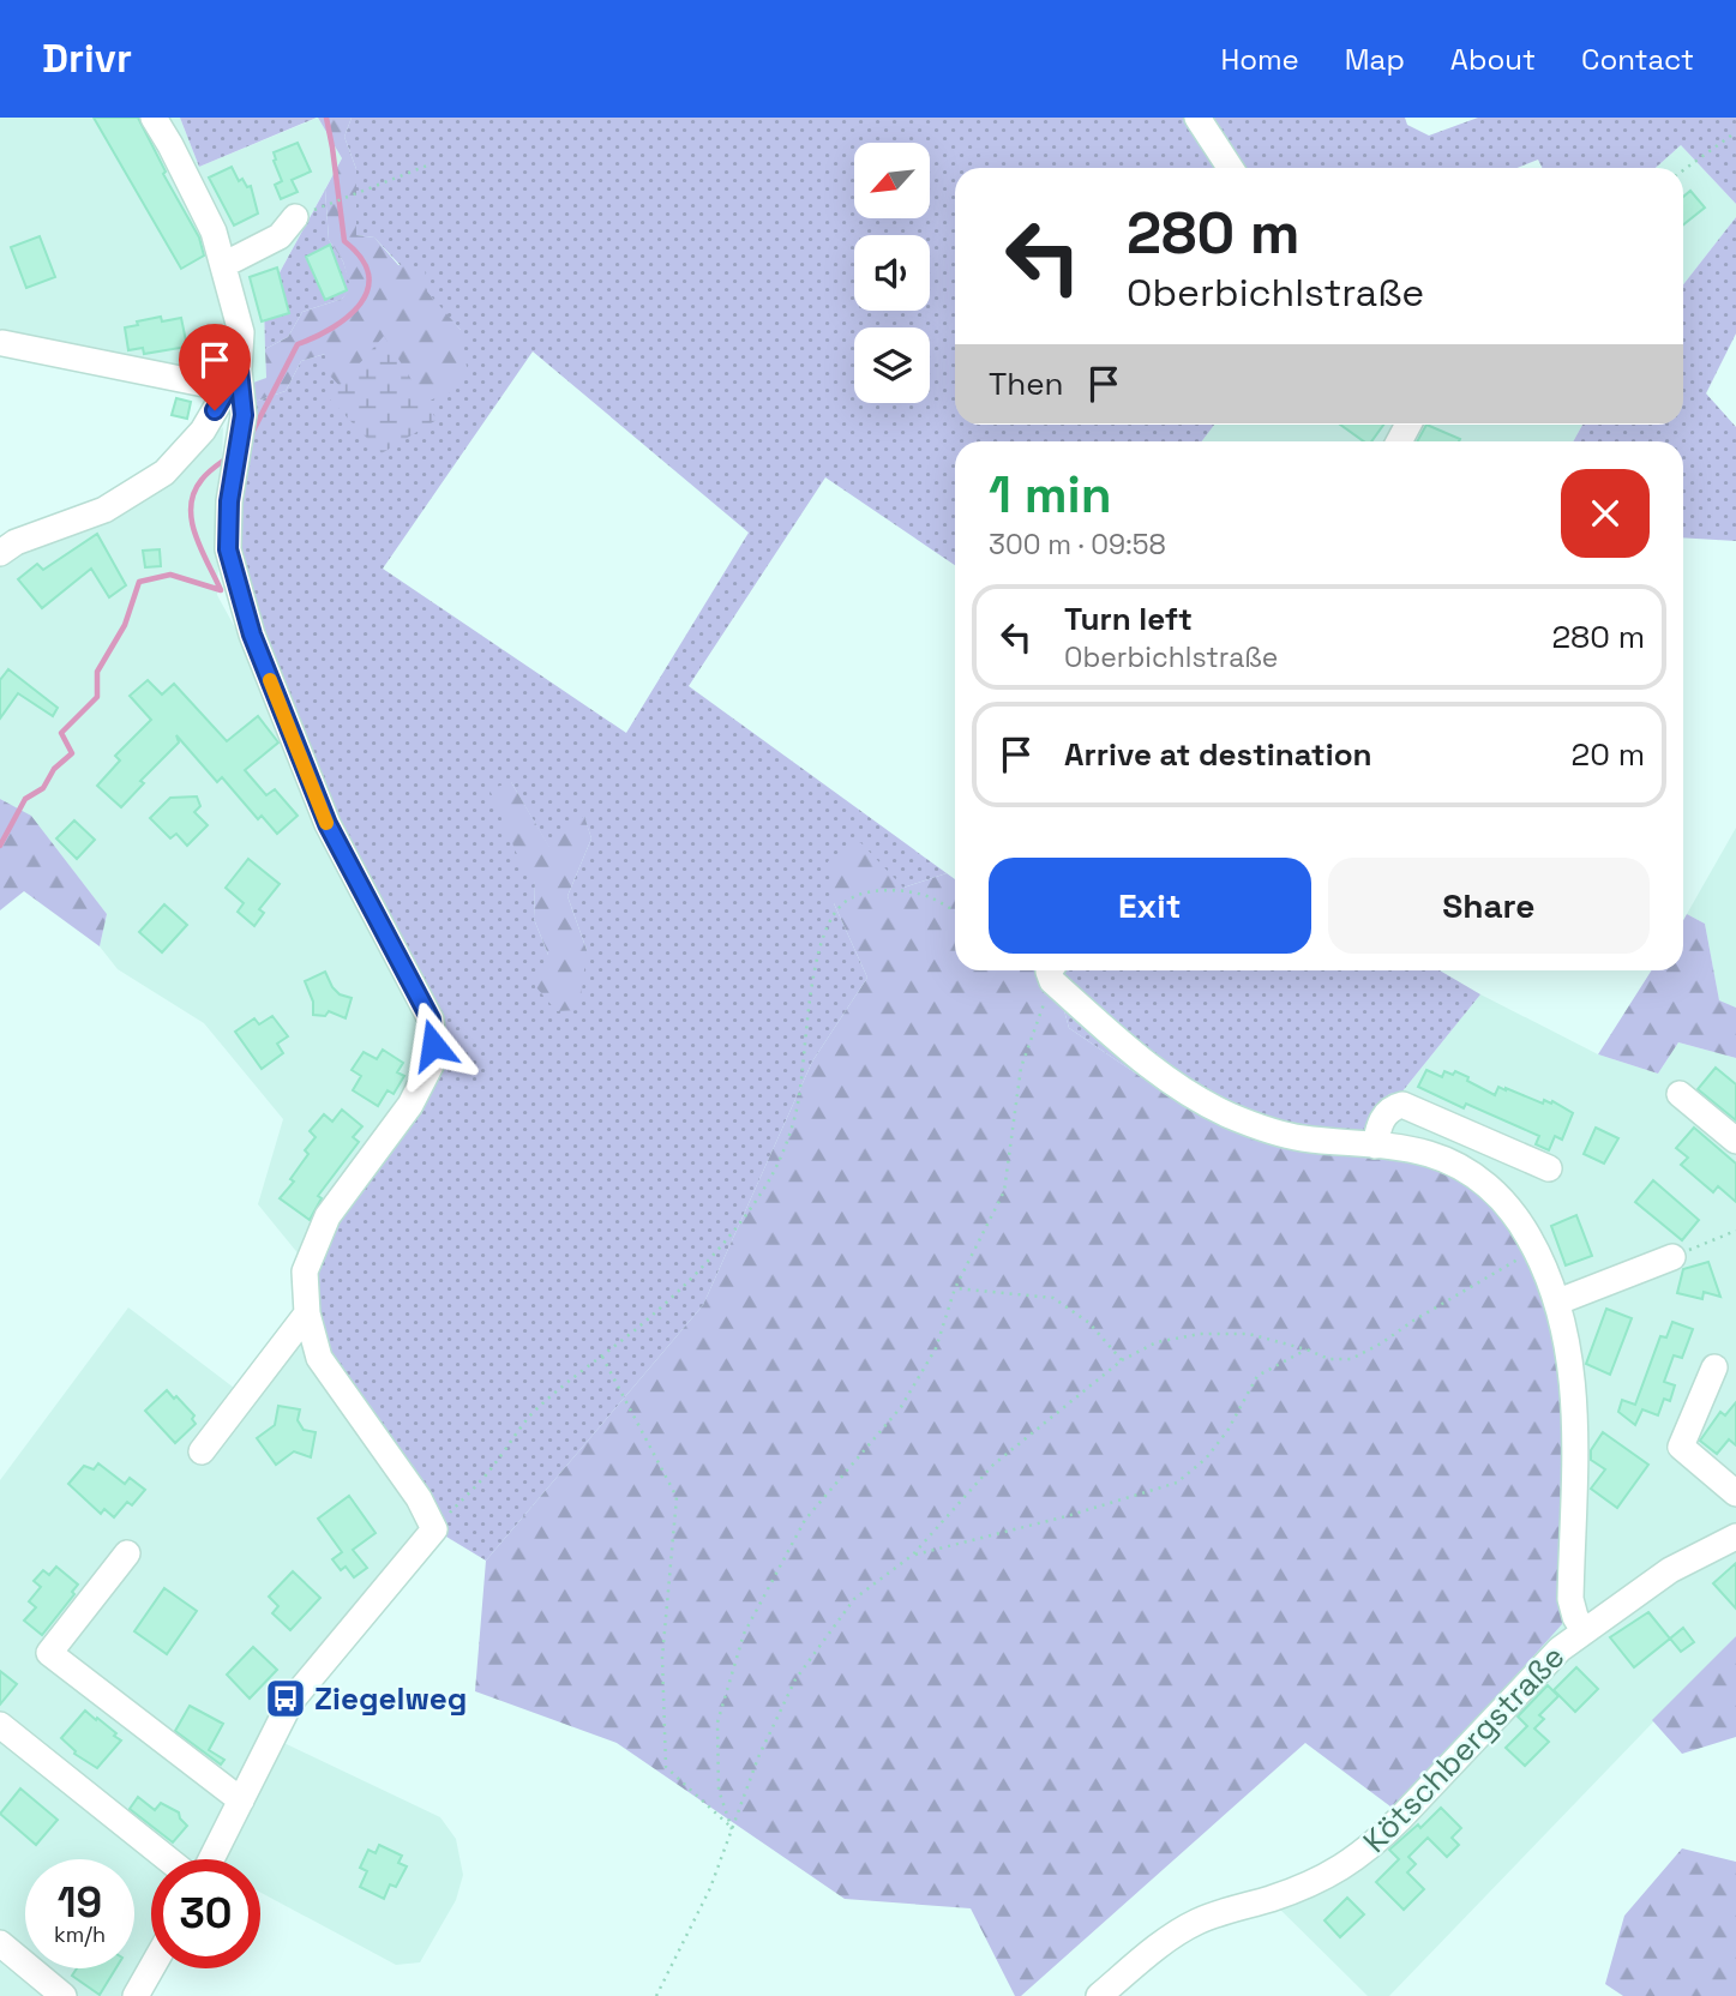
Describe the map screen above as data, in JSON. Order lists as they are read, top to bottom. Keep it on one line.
{"streets":{"street":["Kötschbergstraße"]},"places":{"bus stop":["Ziegelweg"]},"north":"bottom left","page":{"header":"Drivr","nav":["Home","Map","About","Contact"],"turn":["280 m","Oberbichlstraße"],"then":"Then","heading":["1 min","300 m · 09:58"],"list":[{"name":"Turn left","note":"Oberbichlstraße","value":"280 m"},{"name":"Arrive at destination","value":"20 m"}],"buttons":["Exit","Share"],"speed":"19 km/h","limit":"30"}}
